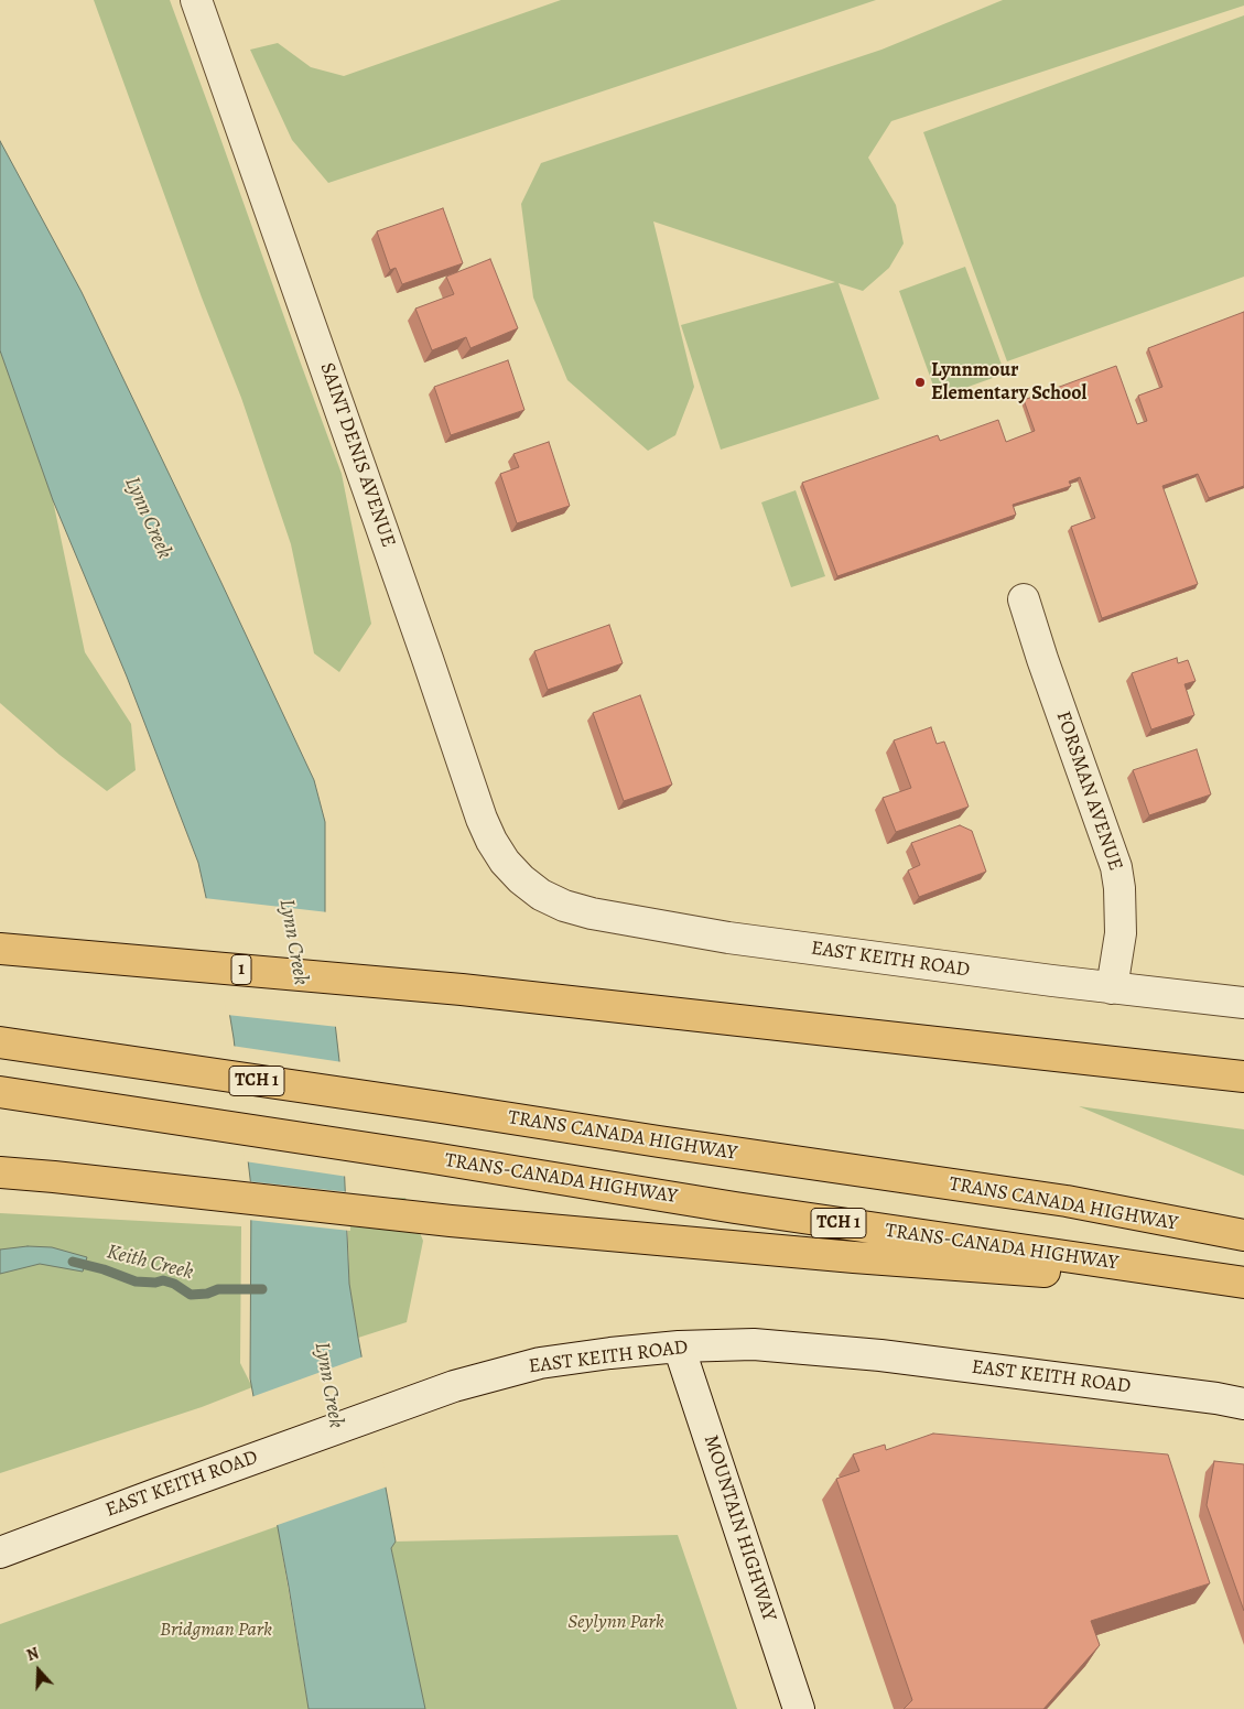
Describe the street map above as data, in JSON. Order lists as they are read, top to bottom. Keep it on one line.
{"streets":{"highway":["1","TCH 1","TRANS CANADA HIGHWAY","TRANS-CANADA HIGHWAY"],"street":["SAINT DENIS AVENUE","FORSMAN AVENUE","EAST KEITH ROAD","MOUNTAIN HIGHWAY"]},"crossings":[["SAINT DENIS AVENUE","EAST KEITH ROAD"],["FORSMAN AVENUE","EAST KEITH ROAD"],["EAST KEITH ROAD","MOUNTAIN HIGHWAY"]],"water":["Lynn Creek","Keith Creek"],"parks":["Seylynn Park","Bridgman Park"],"places":["Lynnmour Elementary School"],"north":"top"}
